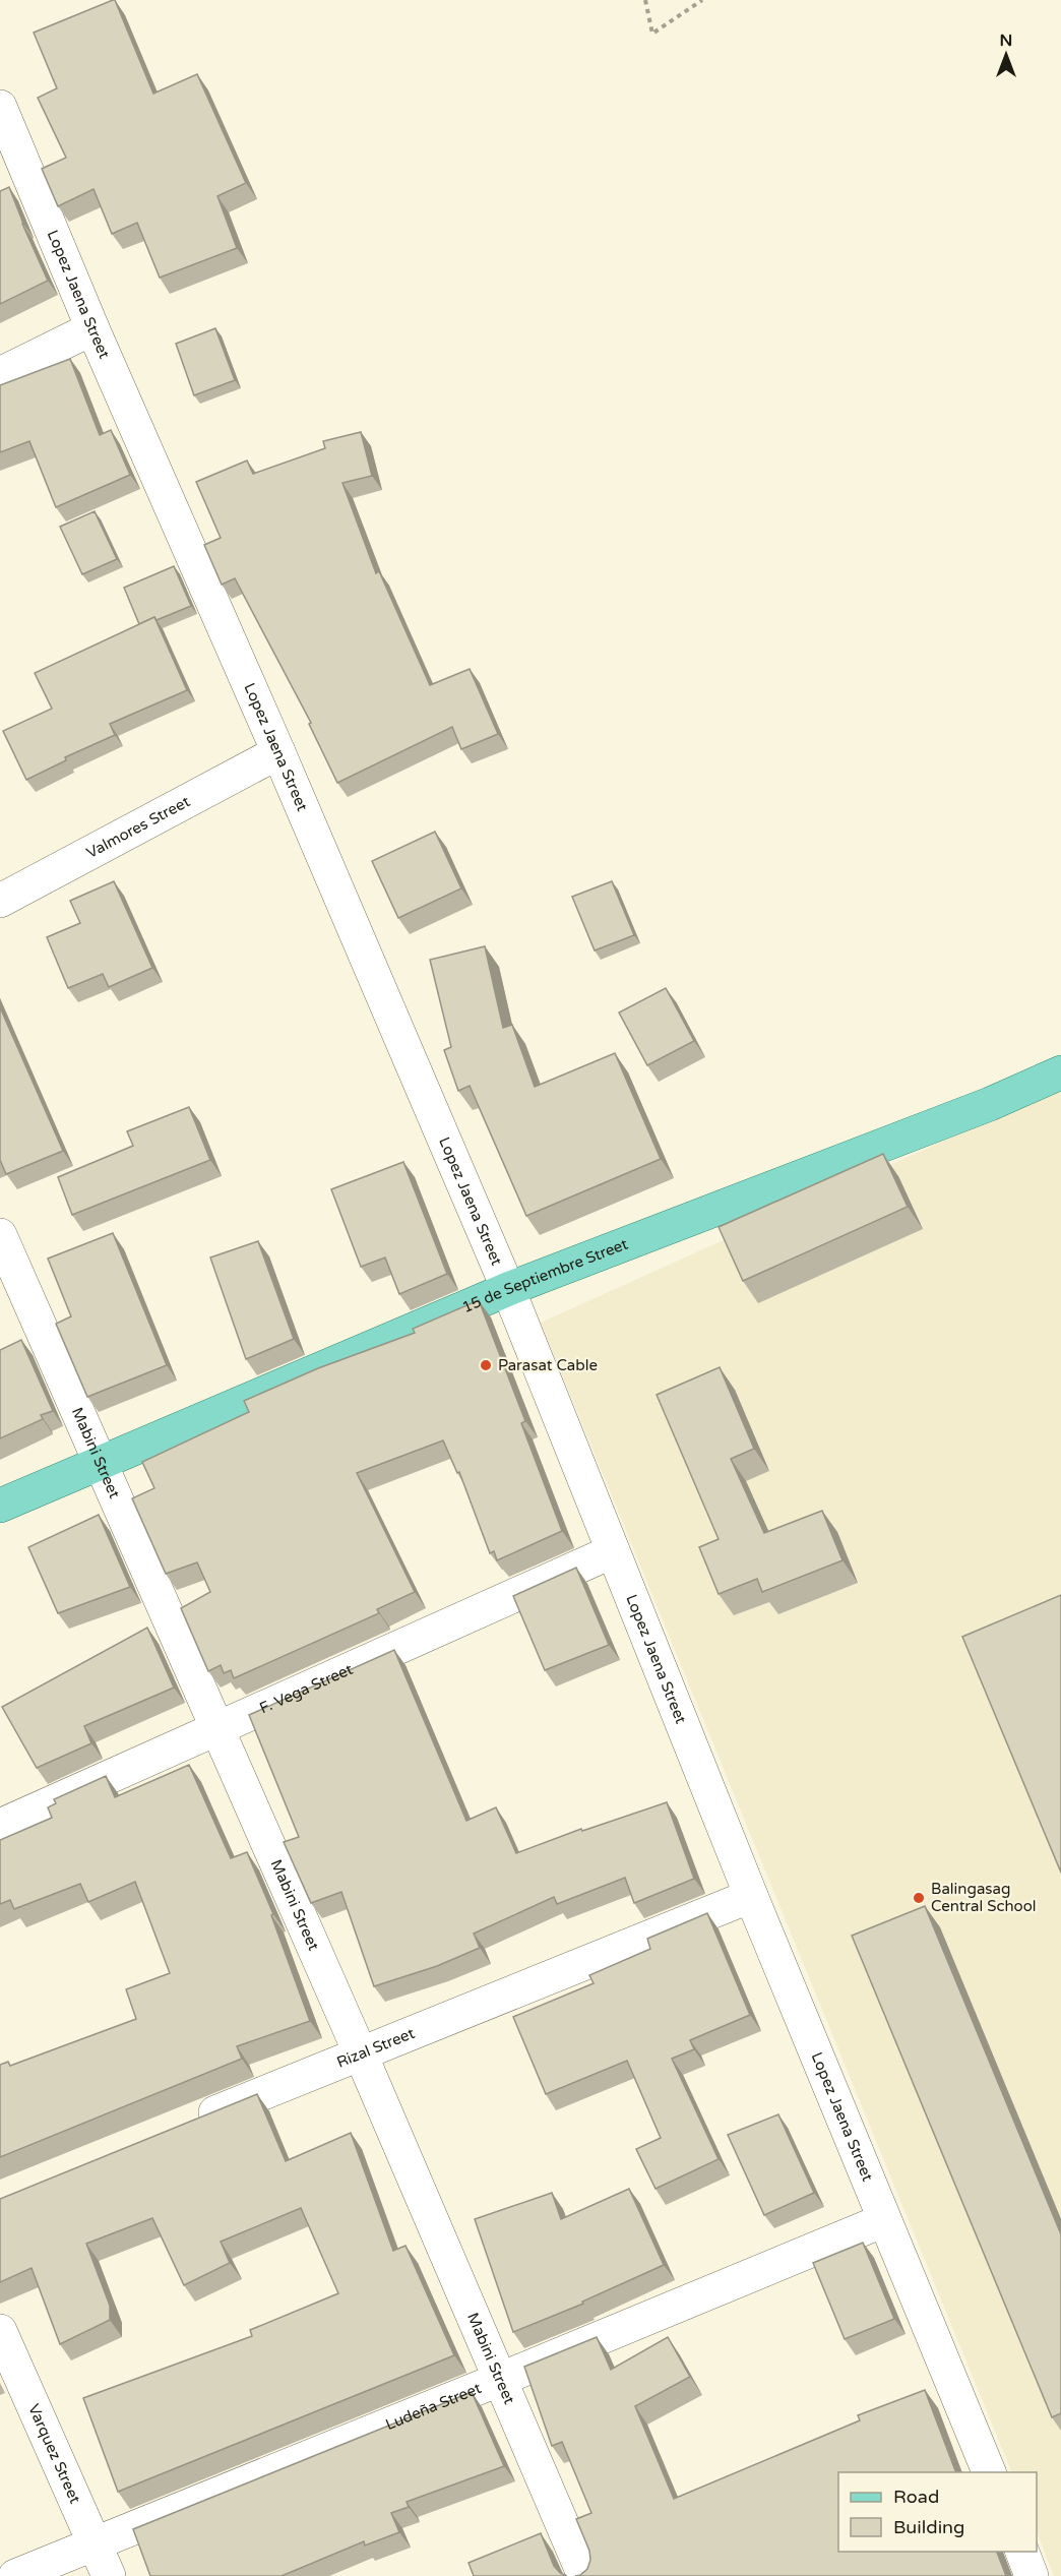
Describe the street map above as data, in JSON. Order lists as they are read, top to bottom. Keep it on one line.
{"streets":{"main road":["15 de Septiembre Street"],"street":["Lopez Jaena Street","Valmores Street","Mabini Street","F. Vega Street","Rizal Street","Ludeña Street","Varquez Street"]},"crossings":[["Lopez Jaena Street","Valmores Street"],["Lopez Jaena Street","15 de Septiembre Street"],["Lopez Jaena Street","F. Vega Street"],["Lopez Jaena Street","Rizal Street"],["Lopez Jaena Street","Ludeña Street"],["15 de Septiembre Street","Mabini Street"],["Mabini Street","F. Vega Street"],["Mabini Street","Rizal Street"],["Mabini Street","Ludeña Street"],["Ludeña Street","Varquez Street"]],"places":["Parasat Cable","Balingasag Central School"],"legend":["Road","Building"],"north":"top"}
